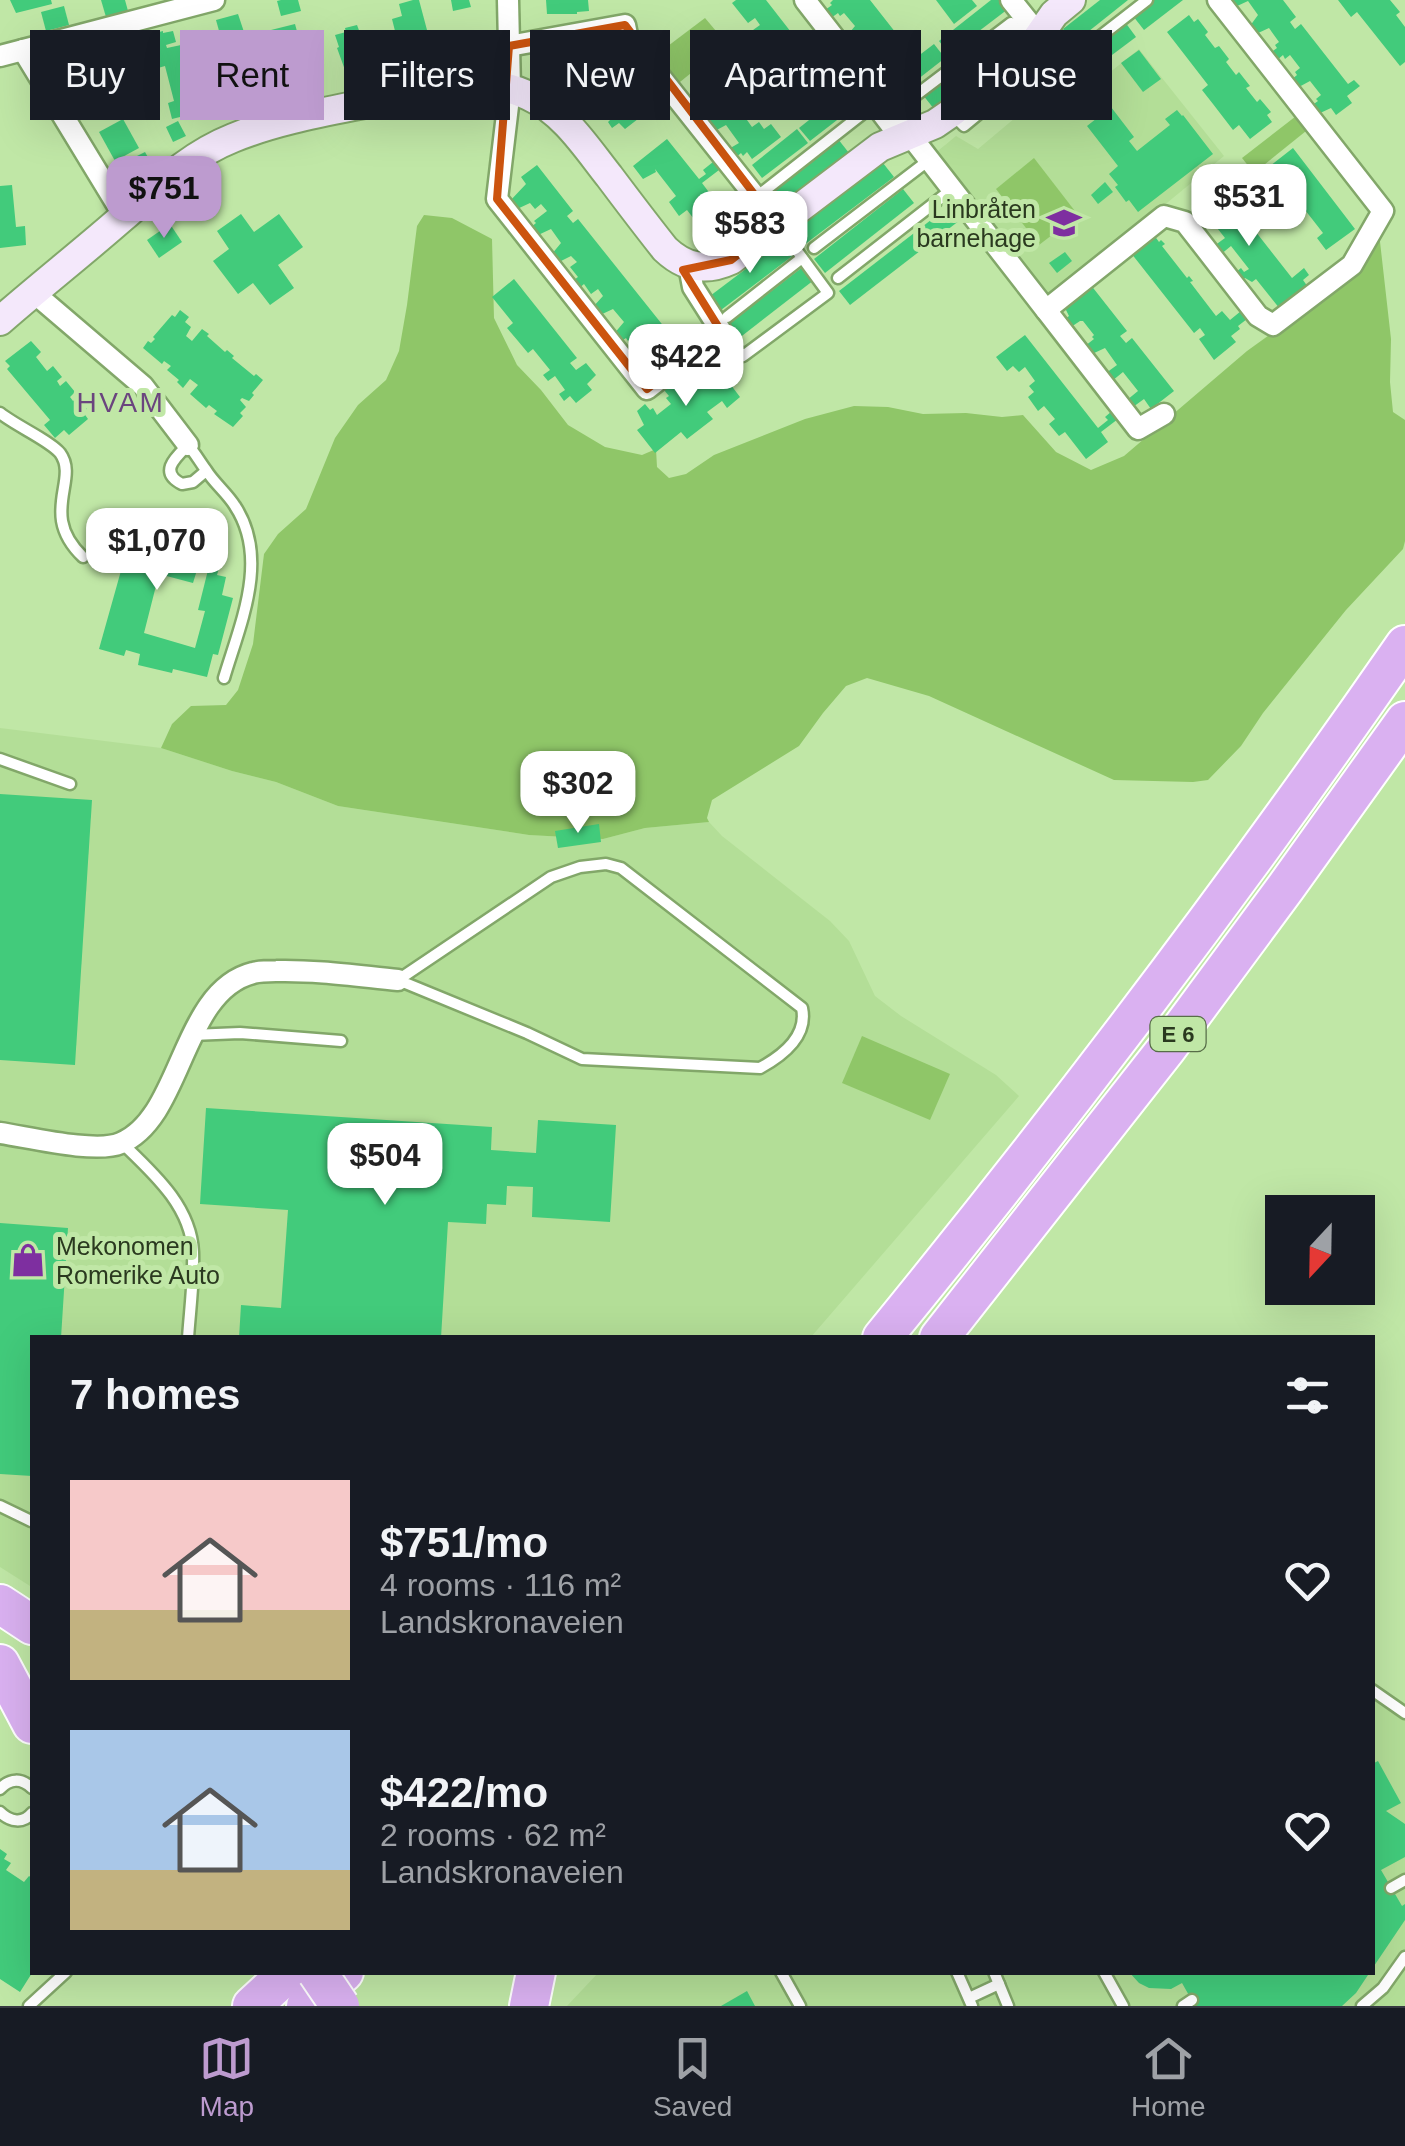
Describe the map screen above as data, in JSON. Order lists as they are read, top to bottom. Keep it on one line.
{"streets":{"highway":["E 6"]},"districts":["HVAM"],"places":{"school or university":["Linbråten barnehage"],"shop":["Mekonomen Romerike Auto"]},"north":"bottom","page":{"chip":["Buy","Rent","Filters","New","Apartment","House"],"price":["$751","$531","$583","$422","$1,070","$302","$504"],"heading":"7 homes","list":[{"name":"$751/mo","note":"4 rooms · 116 m² · Landskronaveien"},{"name":"$422/mo","note":"2 rooms · 62 m² · Landskronaveien"}],"tabs":["Map","Saved","Home"]}}
